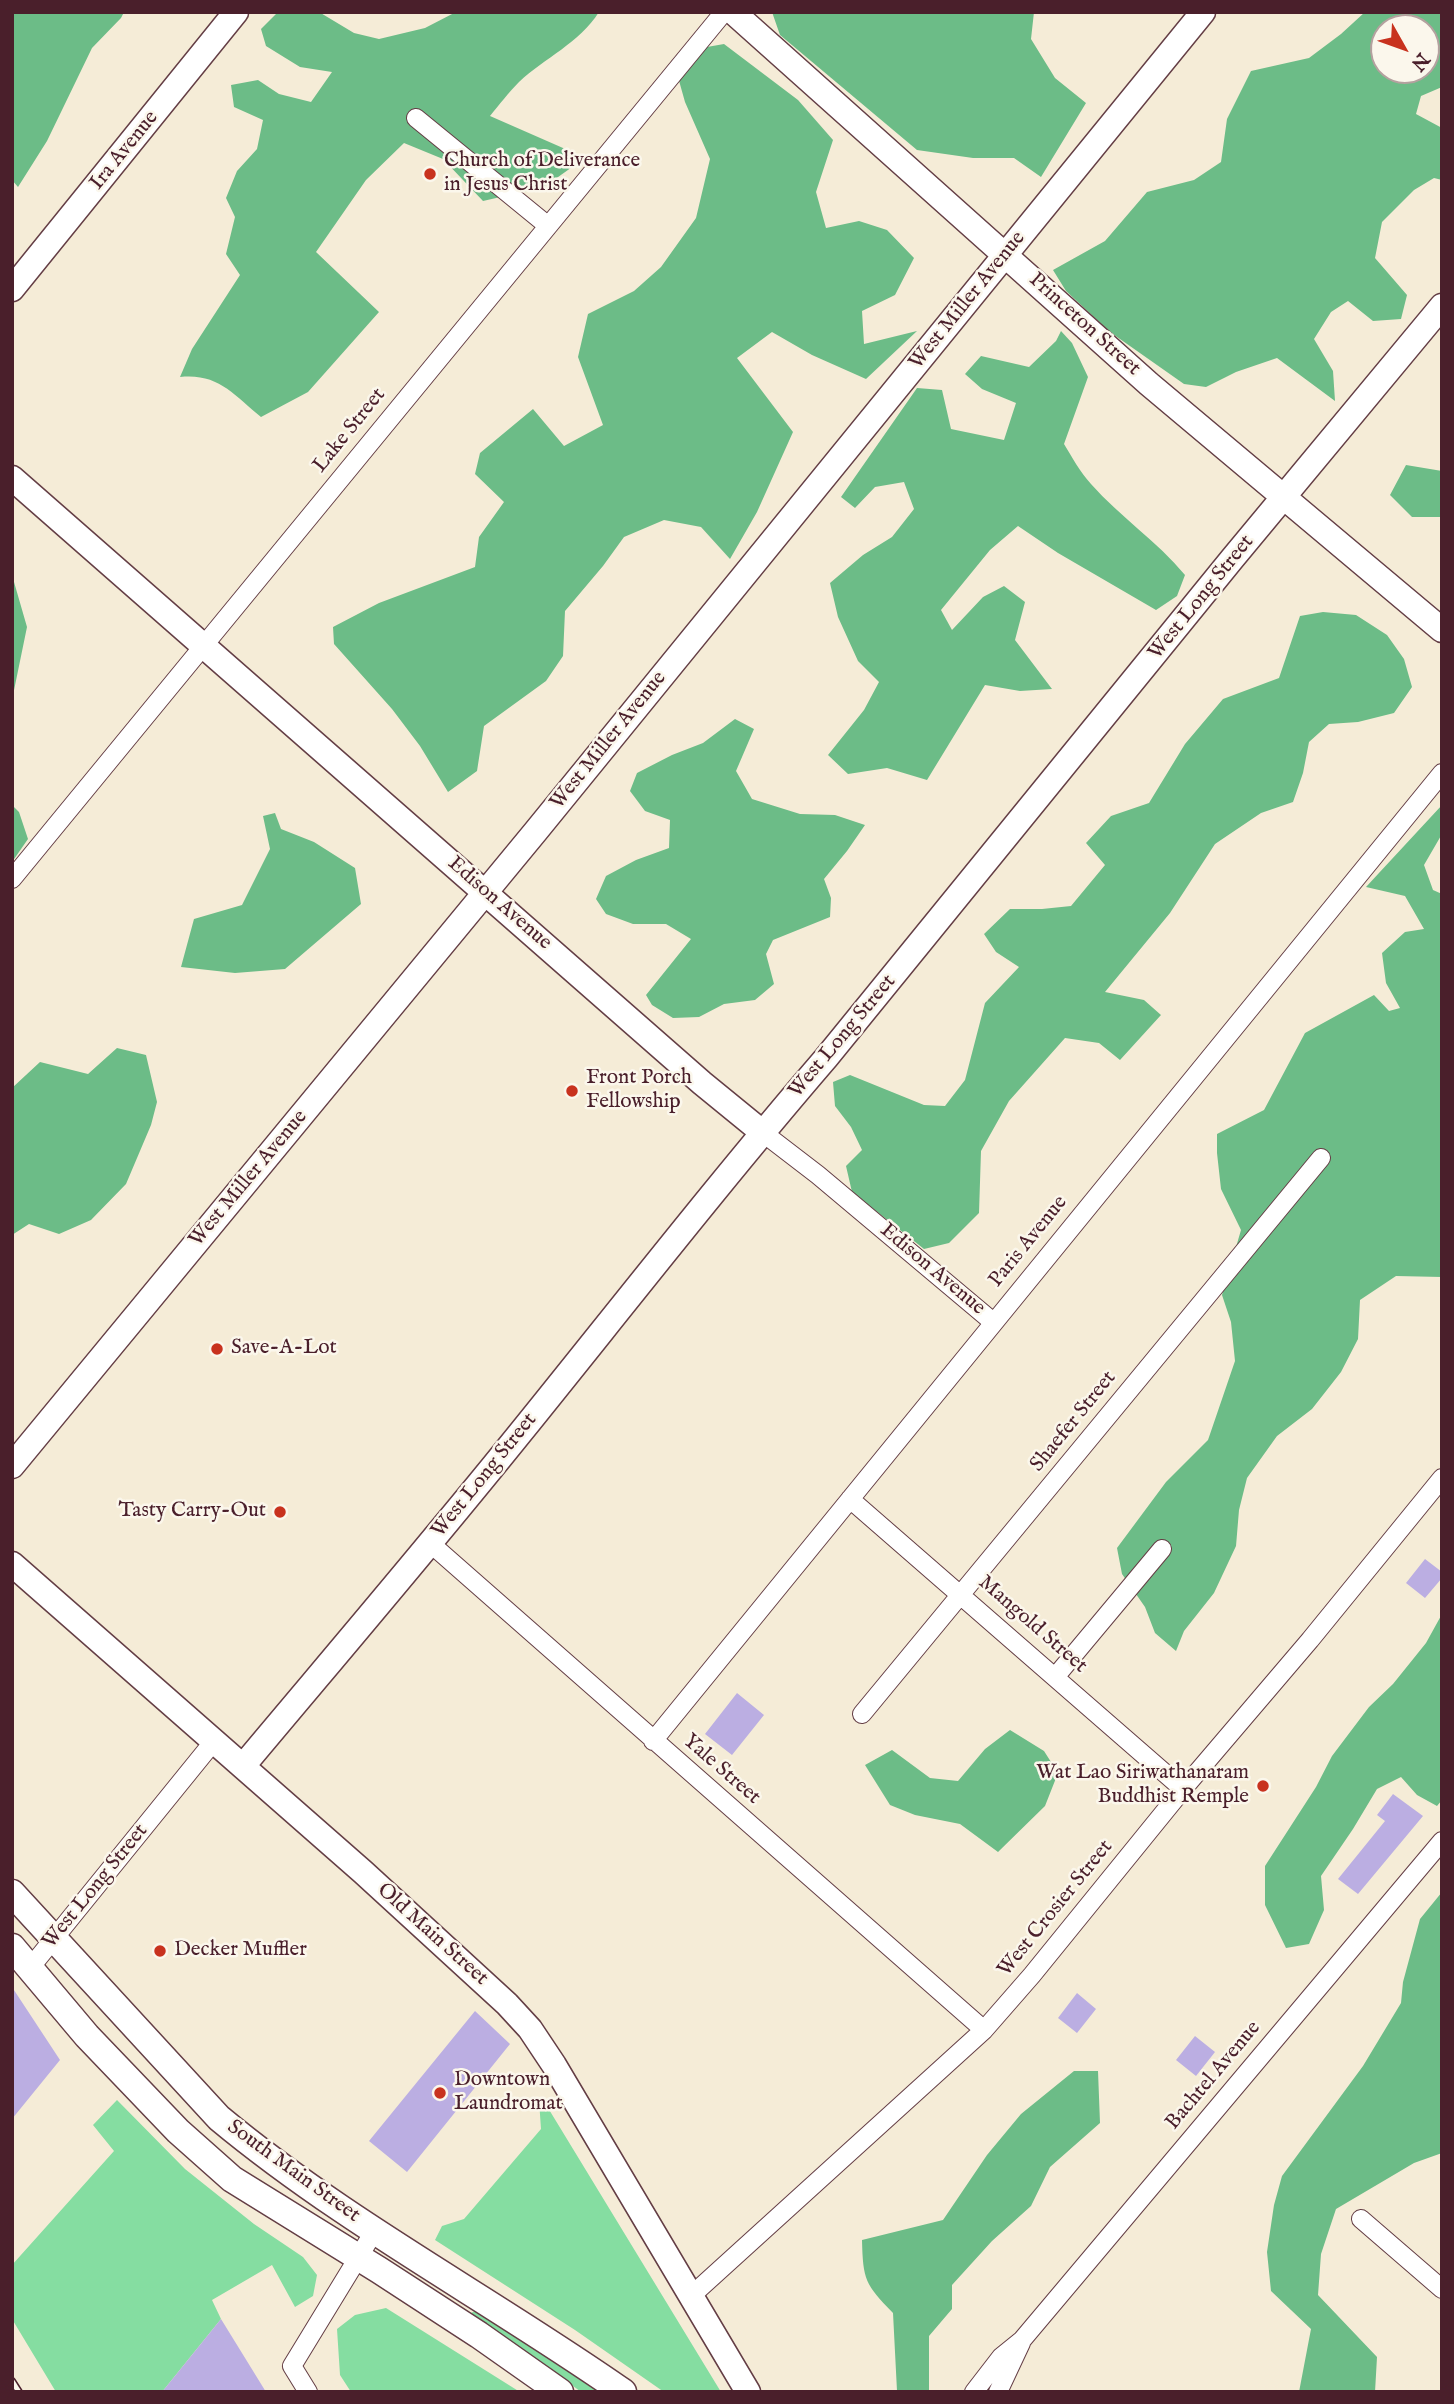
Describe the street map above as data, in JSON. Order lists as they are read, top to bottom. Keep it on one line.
{"streets":{"main road":["South Main Street"],"street":["Ira Avenue","West Miller Avenue","Princeton Street","Lake Street","West Long Street","Edison Avenue","Paris Avenue","Shaefer Street","Mangold Street","Yale Street","West Crosier Street","Old Main Street","Bachtel Avenue"]},"crossings":[["West Miller Avenue","Princeton Street"],["West Miller Avenue","Edison Avenue"],["Princeton Street","West Long Street"],["Lake Street","Edison Avenue"],["West Long Street","Edison Avenue"],["West Long Street","Yale Street"],["West Long Street","Old Main Street"],["West Long Street","South Main Street"],["Edison Avenue","Paris Avenue"],["Paris Avenue","Mangold Street"],["Paris Avenue","Yale Street"],["Shaefer Street","Mangold Street"],["Mangold Street","West Crosier Street"],["Yale Street","West Crosier Street"],["West Crosier Street","Old Main Street"]],"places":["Church of Deliverance in Jesus Christ","Front Porch Fellowship","Save-A-Lot","Tasty Carry-Out","Wat Lao Siriwathanaram Buddhist Remple","Decker Muffler","Downtown Laundromat"],"north":"bottom right"}
